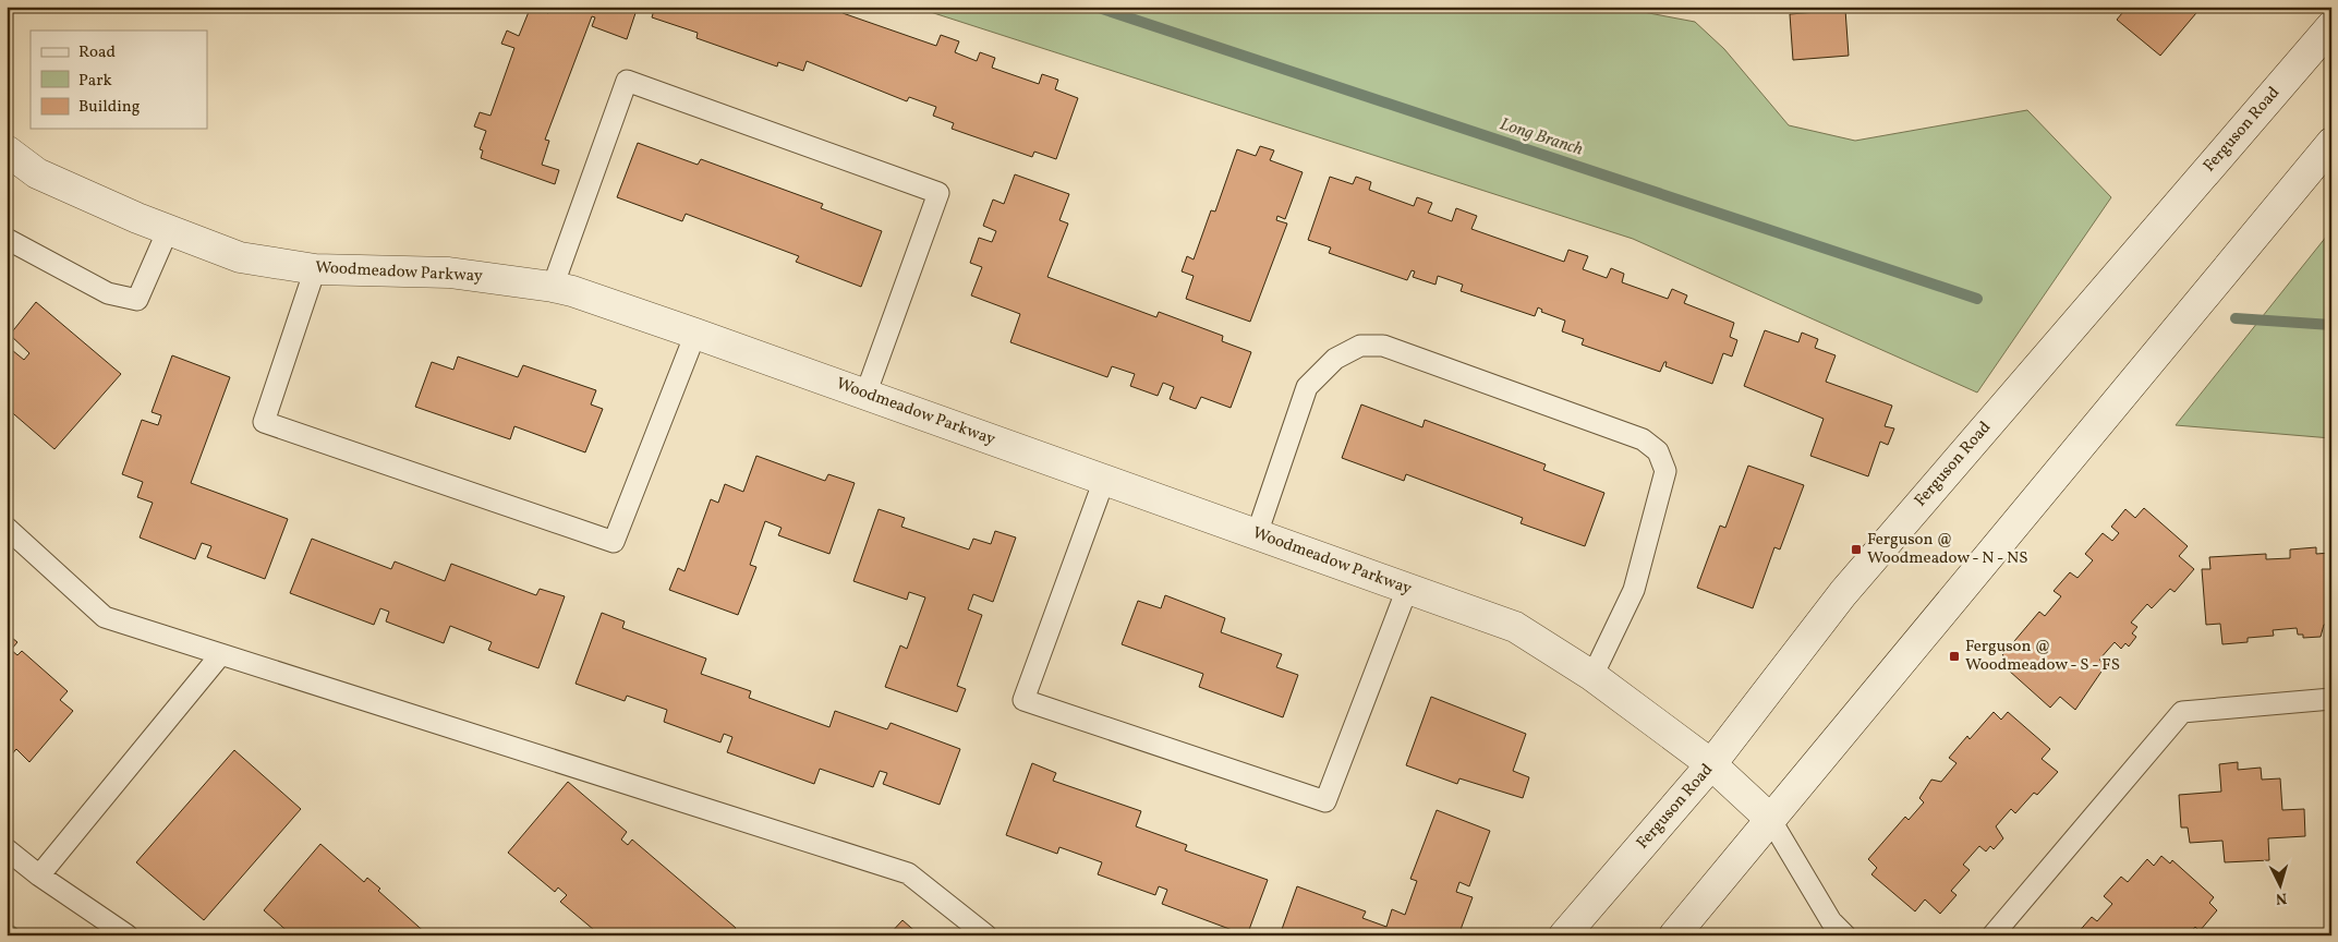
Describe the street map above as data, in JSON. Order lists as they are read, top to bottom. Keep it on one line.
{"streets":{"main road":["Ferguson Road","Woodmeadow Parkway"]},"crossings":[["Ferguson Road","Woodmeadow Parkway"]],"water":["Long Branch"],"places":{"transit":["Ferguson @ Woodmeadow - N - NS","Ferguson @ Woodmeadow - S - FS"]},"legend":["Road","Park","Building"],"north":"bottom"}
